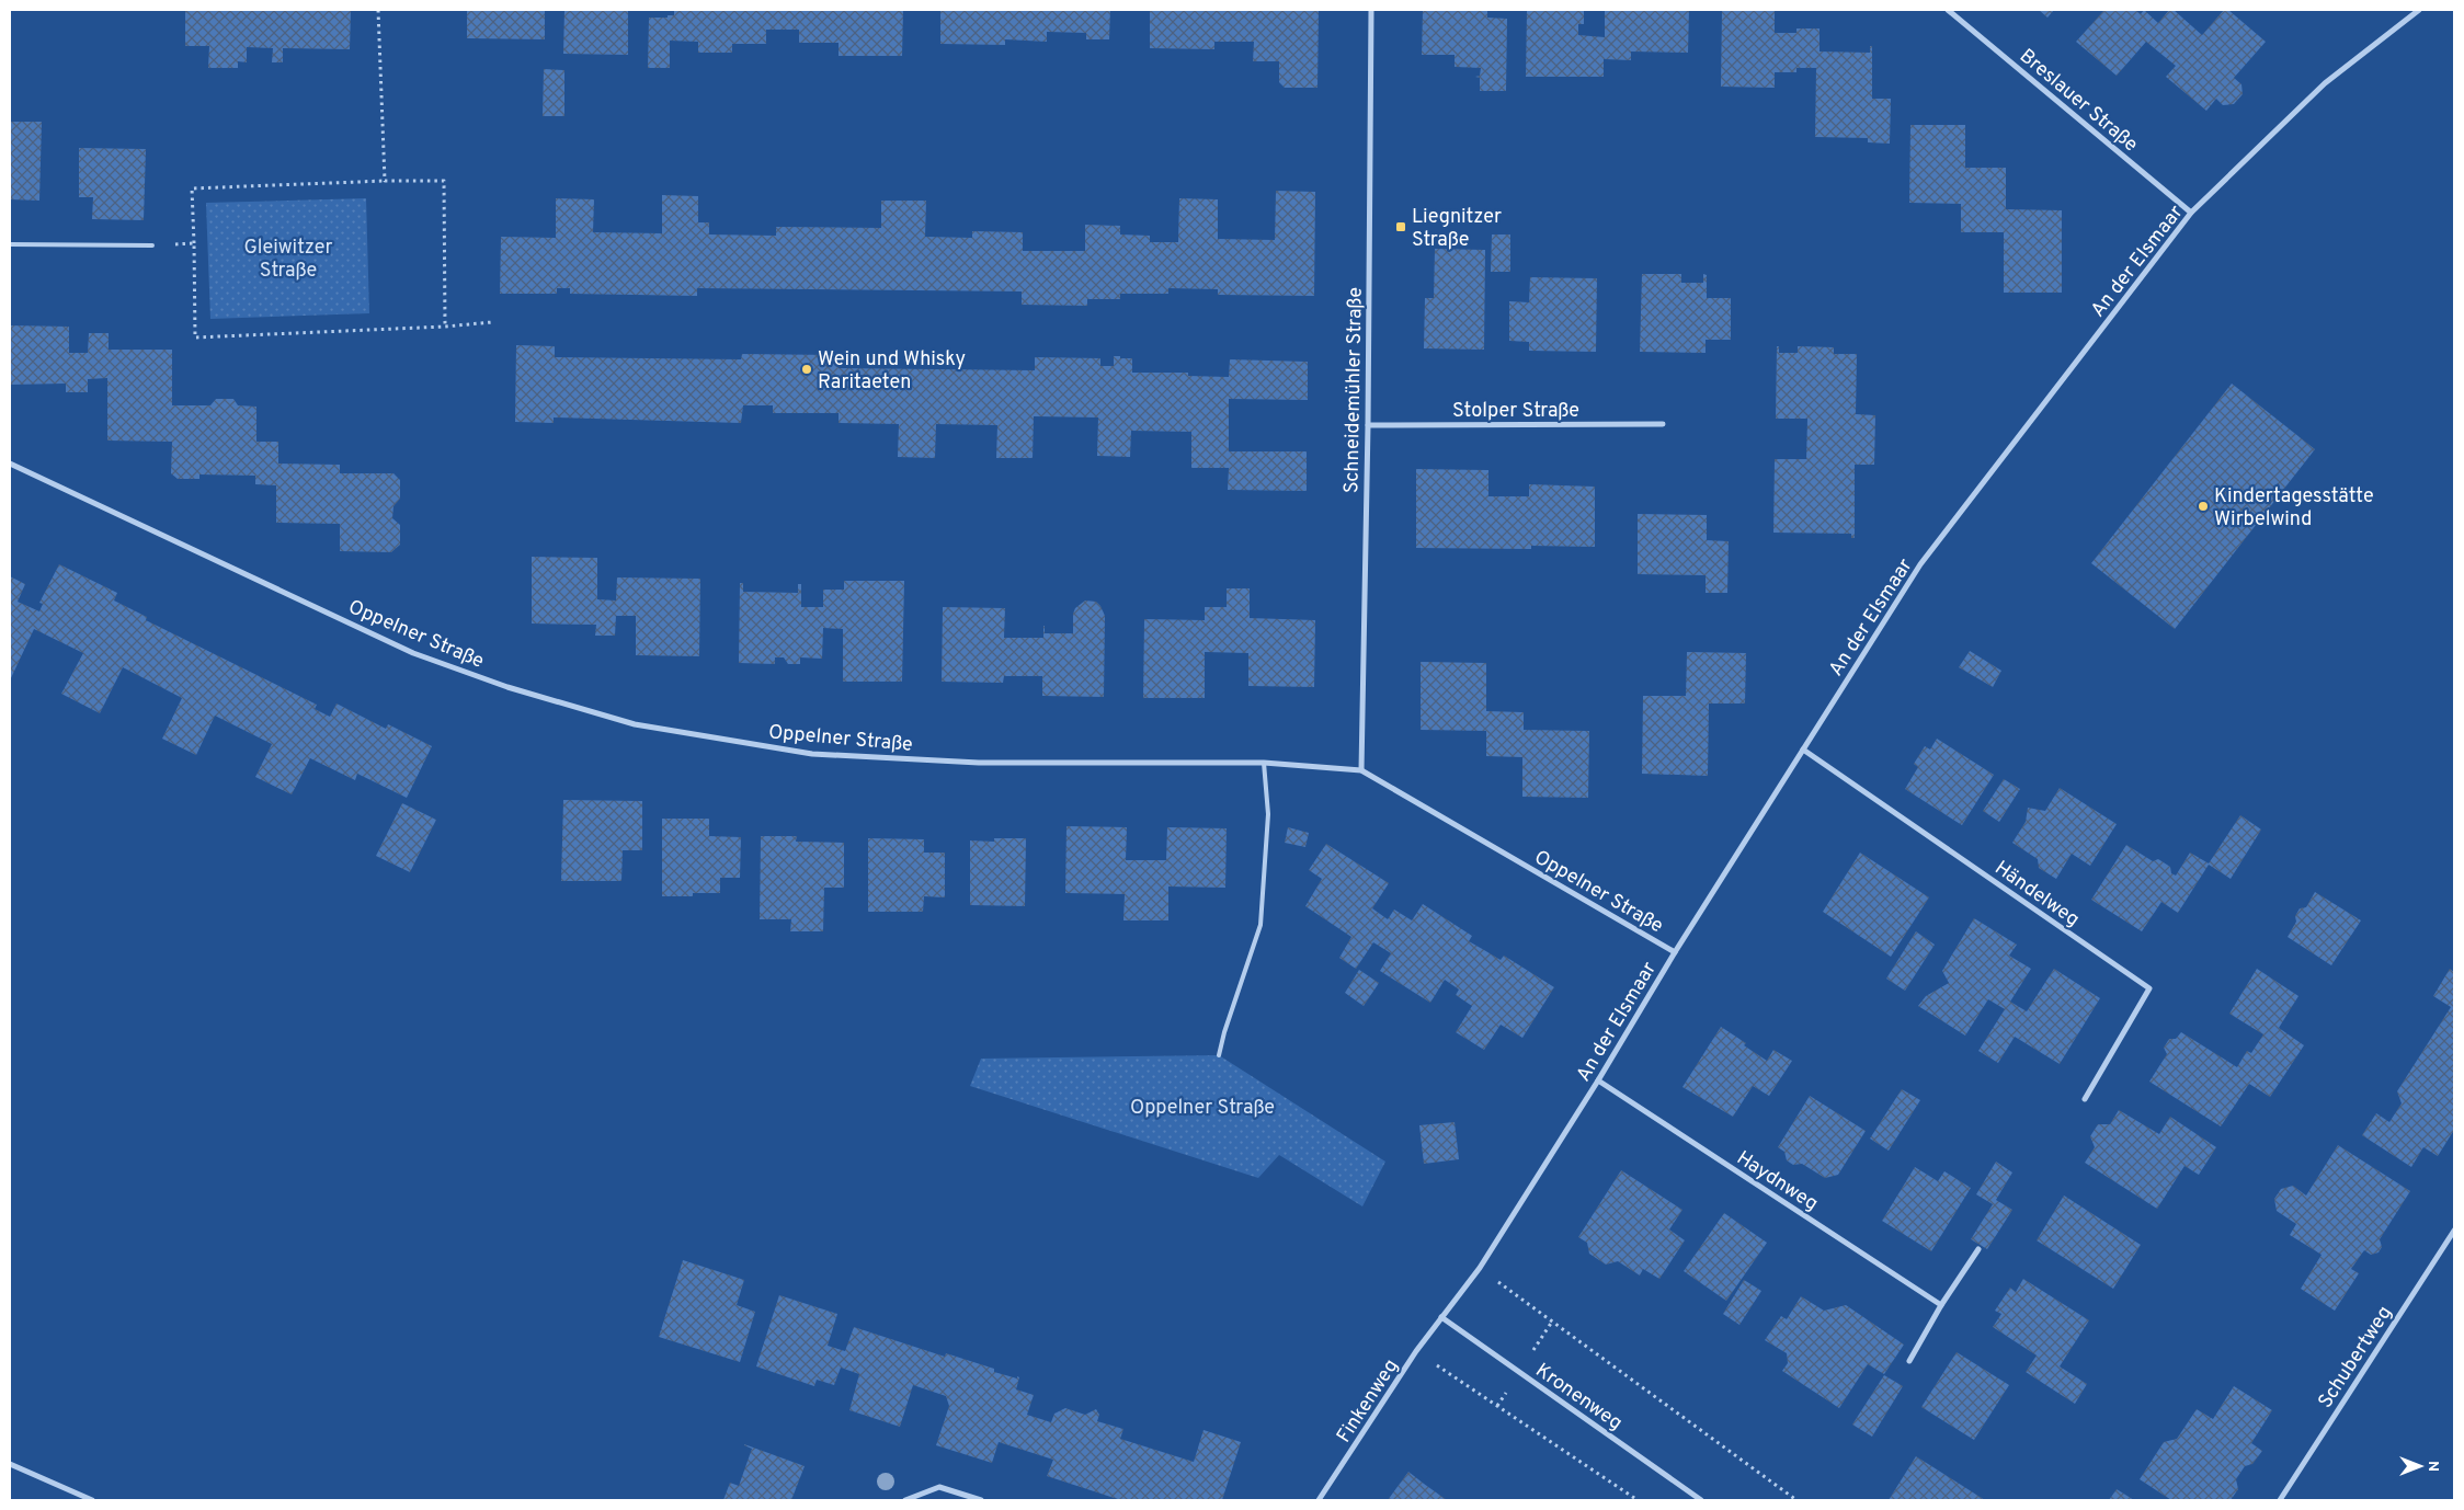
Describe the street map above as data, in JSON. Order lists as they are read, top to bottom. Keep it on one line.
{"streets":{"street":["Breslauer Straße","An der Elsmaar","Schneidemühler Straße","Stolper Straße","Oppelner Straße","Händelweg","Haydnweg","Schubertweg","Kronenweg","Finkenweg"]},"crossings":[["Breslauer Straße","An der Elsmaar"],["An der Elsmaar","Oppelner Straße"],["An der Elsmaar","Händelweg"],["An der Elsmaar","Haydnweg"],["An der Elsmaar","Kronenweg"],["An der Elsmaar","Finkenweg"],["Schneidemühler Straße","Stolper Straße"],["Schneidemühler Straße","Oppelner Straße"],["Kronenweg","Finkenweg"]],"parks":["Gleiwitzer Straße","Oppelner Straße"],"places":{"transit":["Liegnitzer Straße"],"other":["Wein und Whisky Raritaeten","Kindertagesstätte Wirbelwind"]},"north":"right"}
